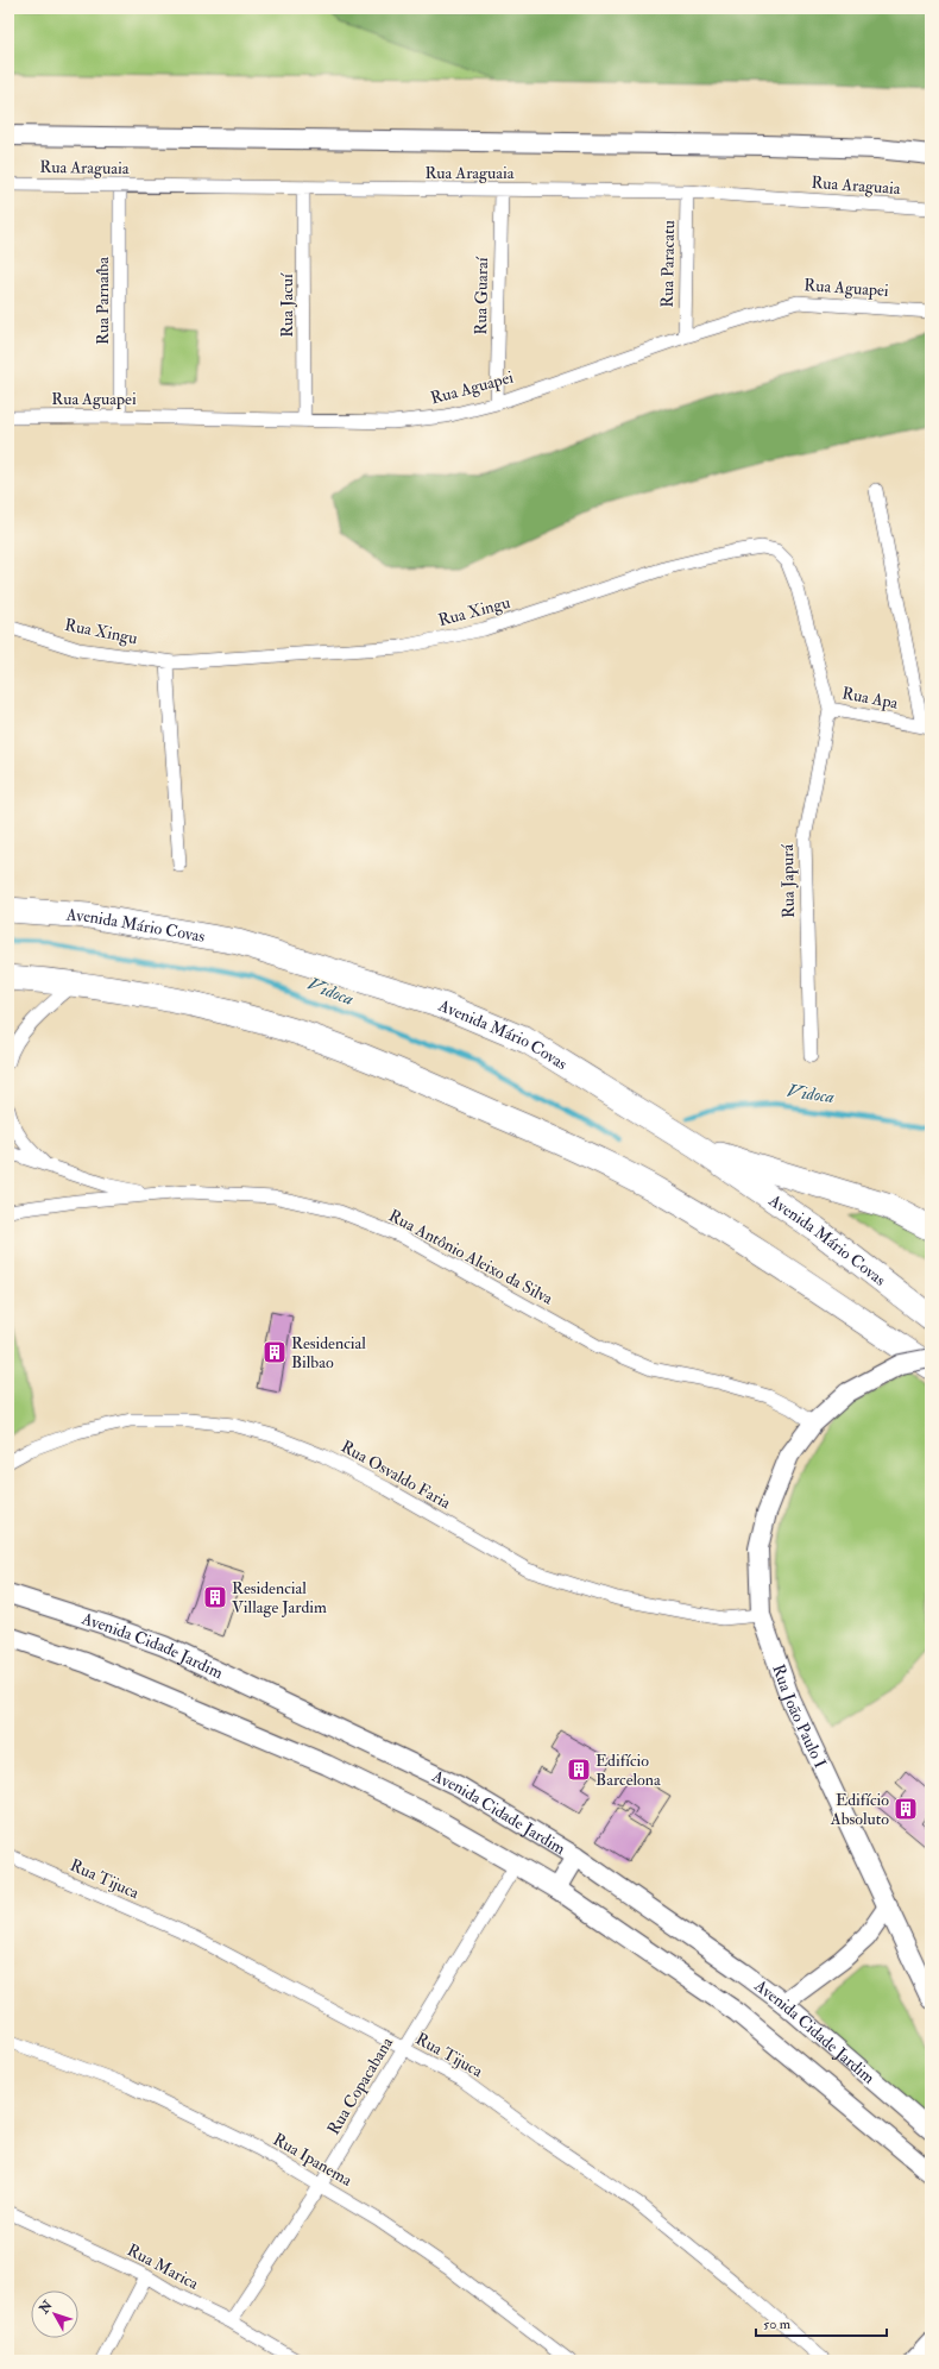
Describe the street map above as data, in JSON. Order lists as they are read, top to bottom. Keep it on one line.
{"streets":{"highway":["Avenida Mário Covas"],"main road":["Avenida Cidade Jardim","Rua João Paulo I"],"street":["Rua Araguaia","Rua Paracatu","Rua Aguapei","Rua Guaraí","Rua Parnaíba","Rua Jacuí","Rua Xingu","Rua Apa","Rua Japurá","Rua Antônio Aleixo da Silva","Rua Osvaldo Faria","Rua Tijuca","Rua Copacabana","Rua Ipanema","Rua Marica"]},"crossings":[["Rua Araguaia","Rua Paracatu"],["Rua Araguaia","Rua Guaraí"],["Rua Araguaia","Rua Parnaíba"],["Rua Araguaia","Rua Jacuí"],["Rua Paracatu","Rua Aguapei"],["Rua Aguapei","Rua Guaraí"],["Rua Aguapei","Rua Parnaíba"],["Rua Aguapei","Rua Jacuí"],["Rua Xingu","Rua Apa"],["Rua Xingu","Rua Japurá"],["Rua Apa","Rua Japurá"],["Rua Antônio Aleixo da Silva","Rua João Paulo I"],["Rua Osvaldo Faria","Rua João Paulo I"],["Avenida Cidade Jardim","Rua Copacabana"],["Rua Tijuca","Rua Copacabana"],["Rua Copacabana","Rua Ipanema"],["Rua Copacabana","Rua Marica"]],"water":["Vidoca"],"places":{"building":["Residencial Bilbao","Residencial Village Jardim","Edifício Barcelona","Edifício Absoluto"]},"scale_bar":"50 m","north":"top left"}
